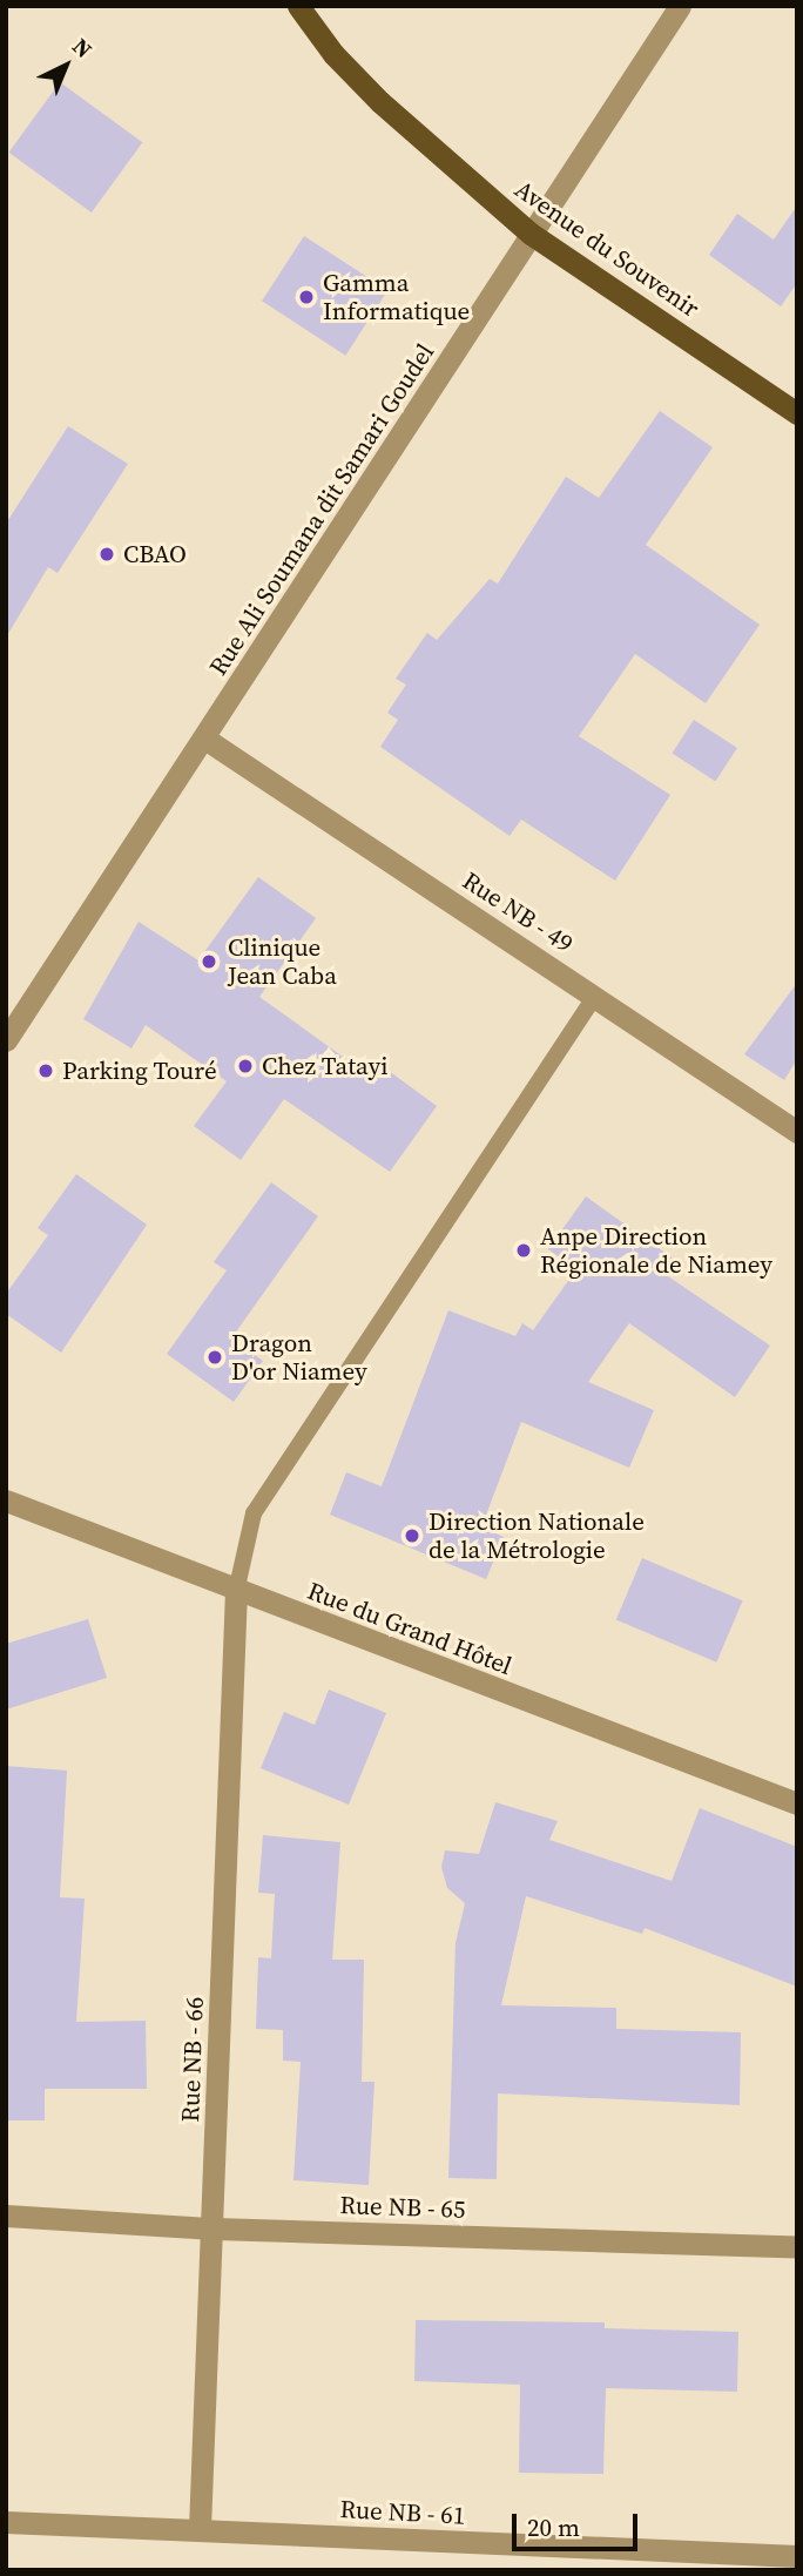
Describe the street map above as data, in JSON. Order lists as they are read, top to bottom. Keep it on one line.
{"streets":{"main road":["Avenue du Souvenir"],"street":["Rue Ali Soumana dit Samari Goudel","Rue NB - 49","Rue du Grand Hôtel","Rue NB - 66","Rue NB - 65","Rue NB - 61"]},"crossings":[["Avenue du Souvenir","Rue Ali Soumana dit Samari Goudel"],["Rue Ali Soumana dit Samari Goudel","Rue NB - 49"],["Rue du Grand Hôtel","Rue NB - 66"],["Rue NB - 66","Rue NB - 65"],["Rue NB - 66","Rue NB - 61"]],"places":["Gamma Informatique","CBAO","Clinique Jean Caba","Chez Tatayi","Parking Touré","Anpe Direction Régionale de Niamey","Dragon D'or Niamey","Direction Nationale de la Métrologie"],"scale_bar":"20 m","north":"top right"}
